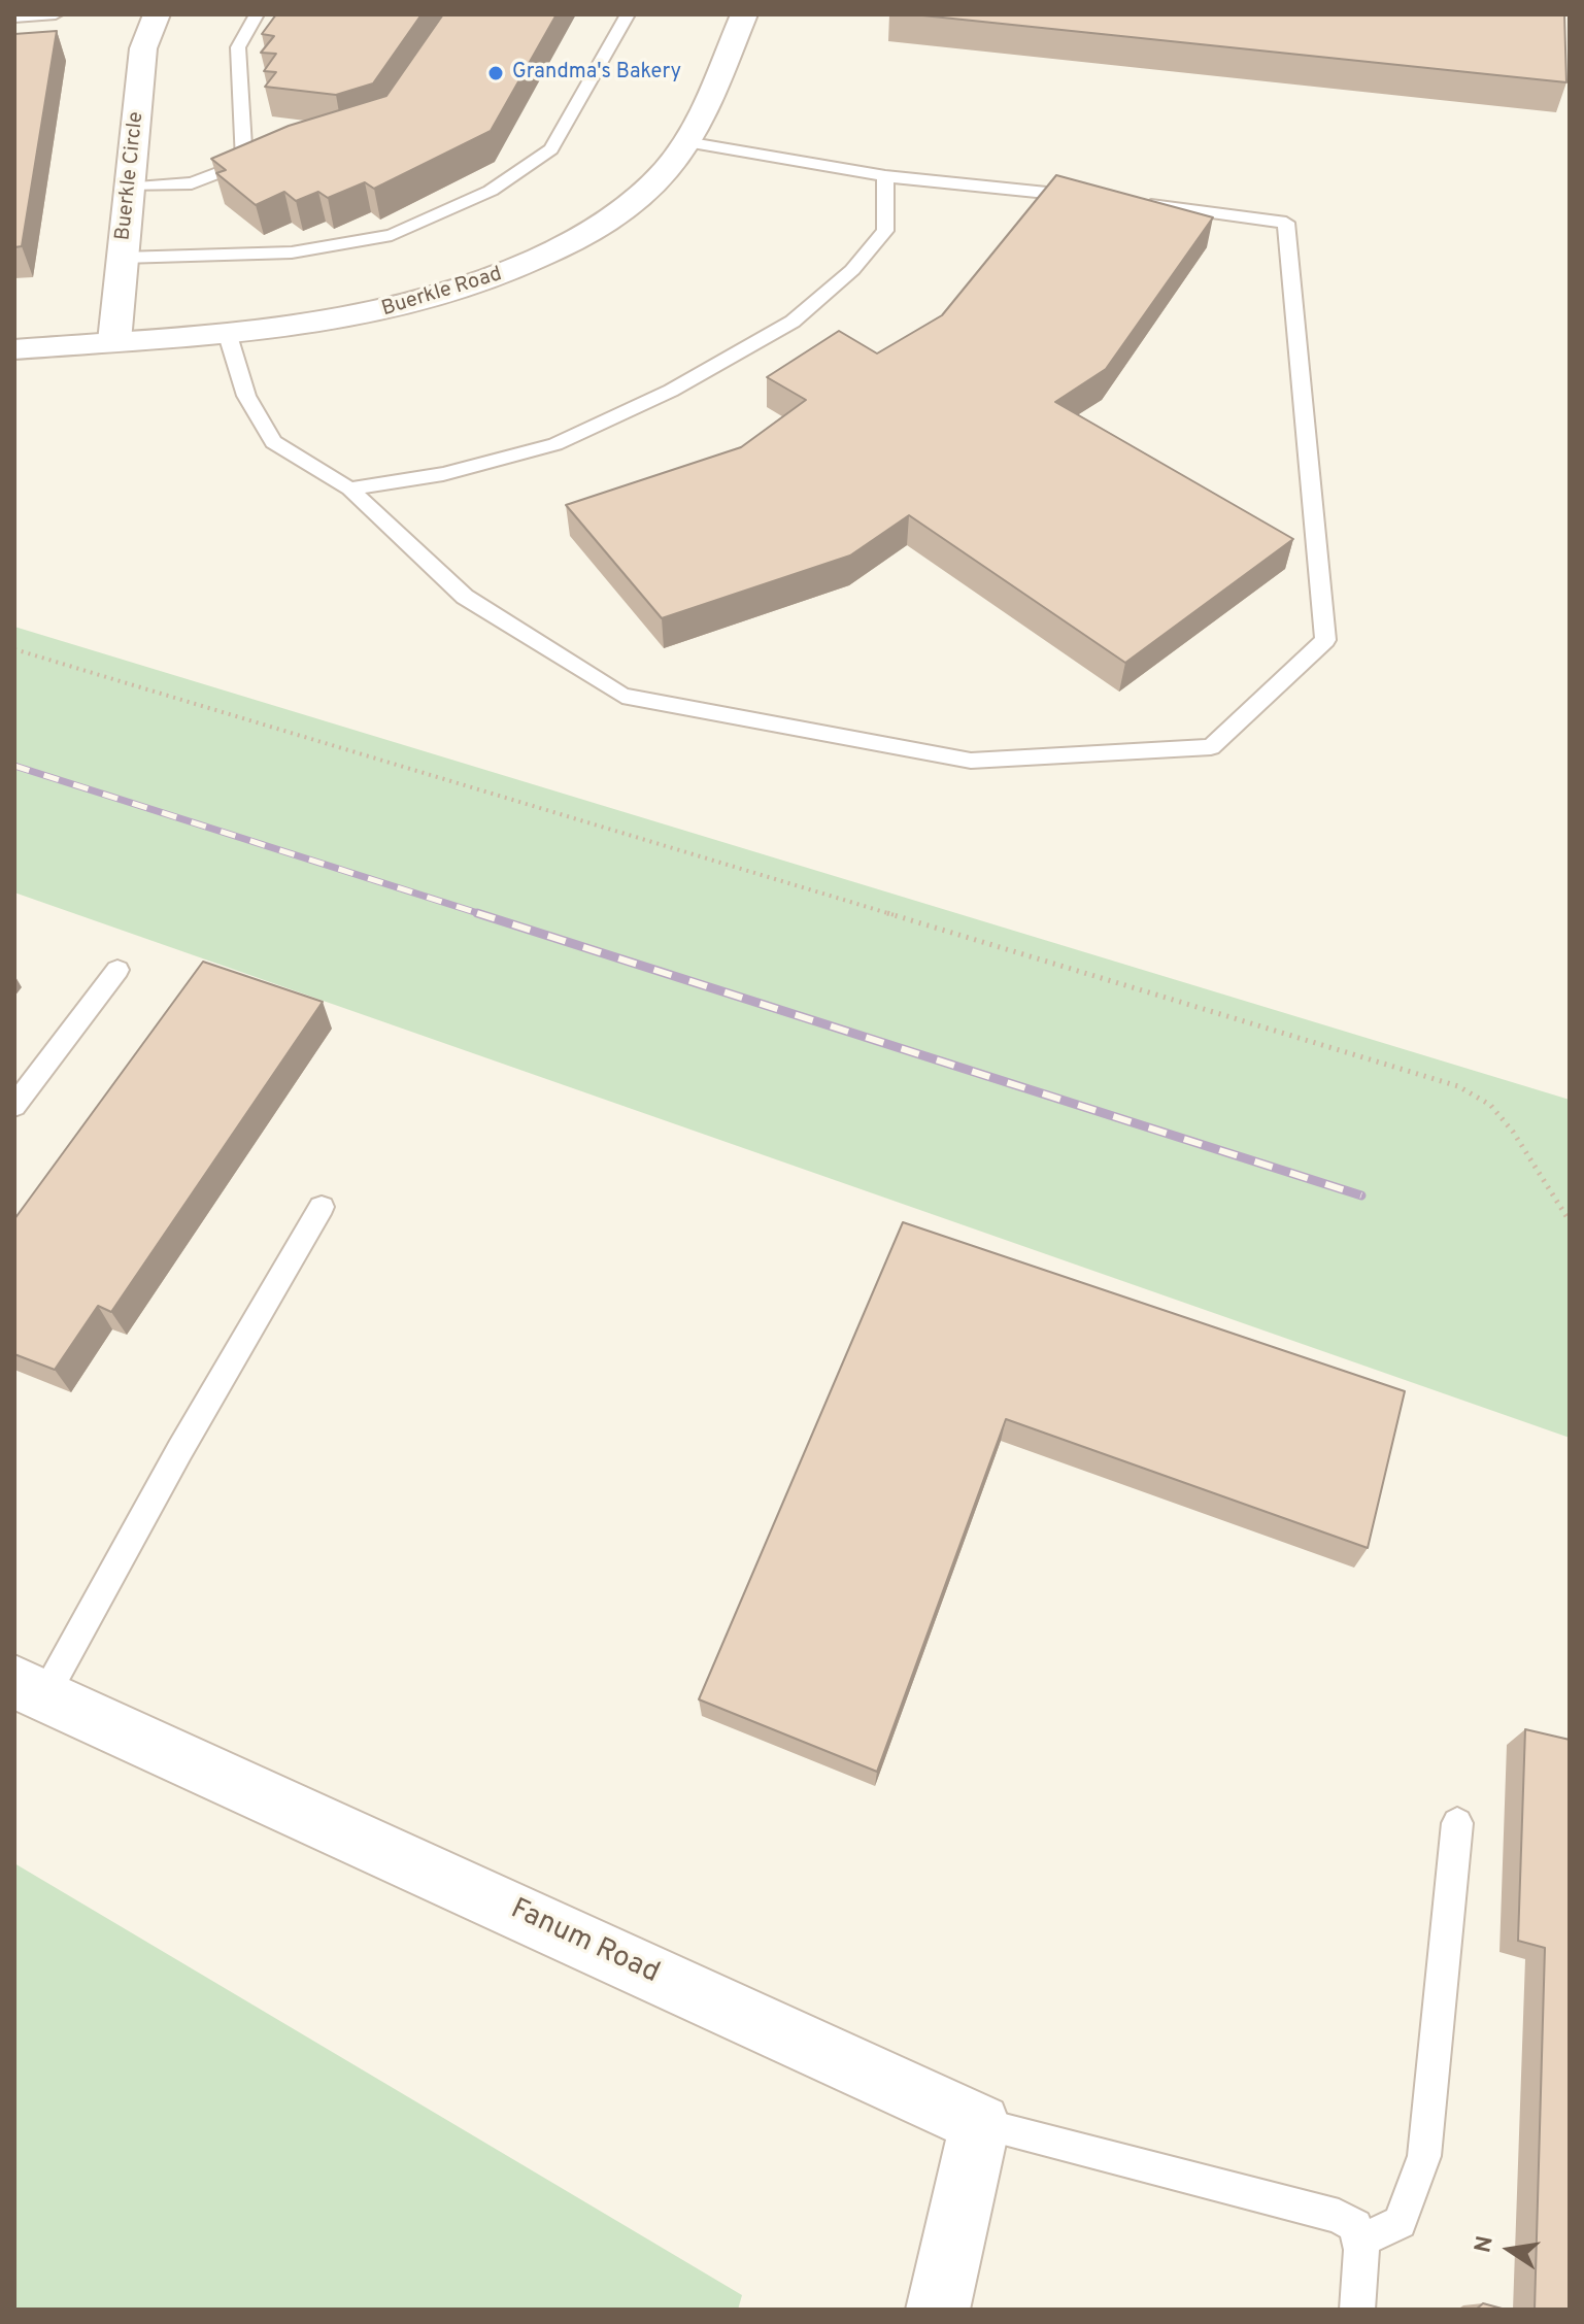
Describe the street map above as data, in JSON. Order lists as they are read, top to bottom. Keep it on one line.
{"streets":{"street":["Buerkle Circle","Buerkle Road","Fanum Road"]},"crossings":[["Buerkle Circle","Buerkle Road"]],"places":["Grandma's Bakery"],"north":"left"}
